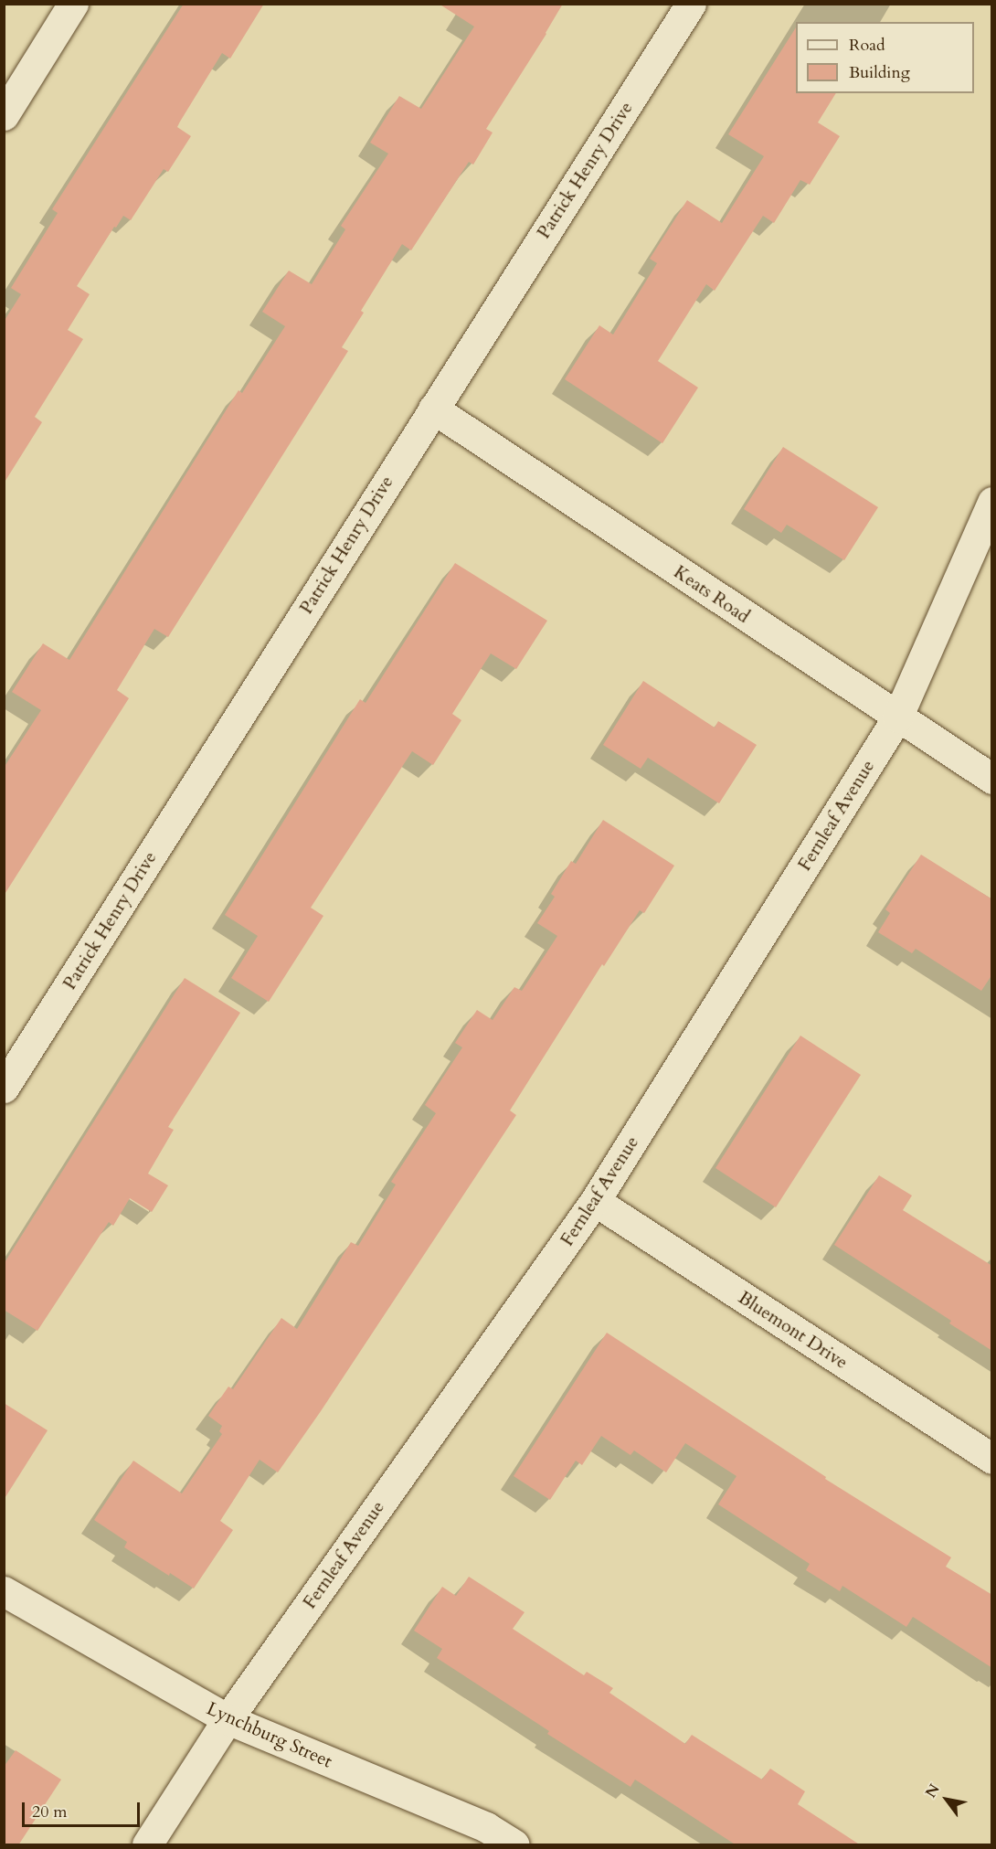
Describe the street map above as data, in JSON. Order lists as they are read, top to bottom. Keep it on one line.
{"streets":{"street":["Patrick Henry Drive","Keats Road","Fernleaf Avenue","Bluemont Drive","Lynchburg Street"]},"crossings":[["Patrick Henry Drive","Keats Road"],["Keats Road","Fernleaf Avenue"],["Fernleaf Avenue","Bluemont Drive"],["Fernleaf Avenue","Lynchburg Street"]],"legend":["Road","Building"],"scale_bar":"20 m","north":"top left"}
